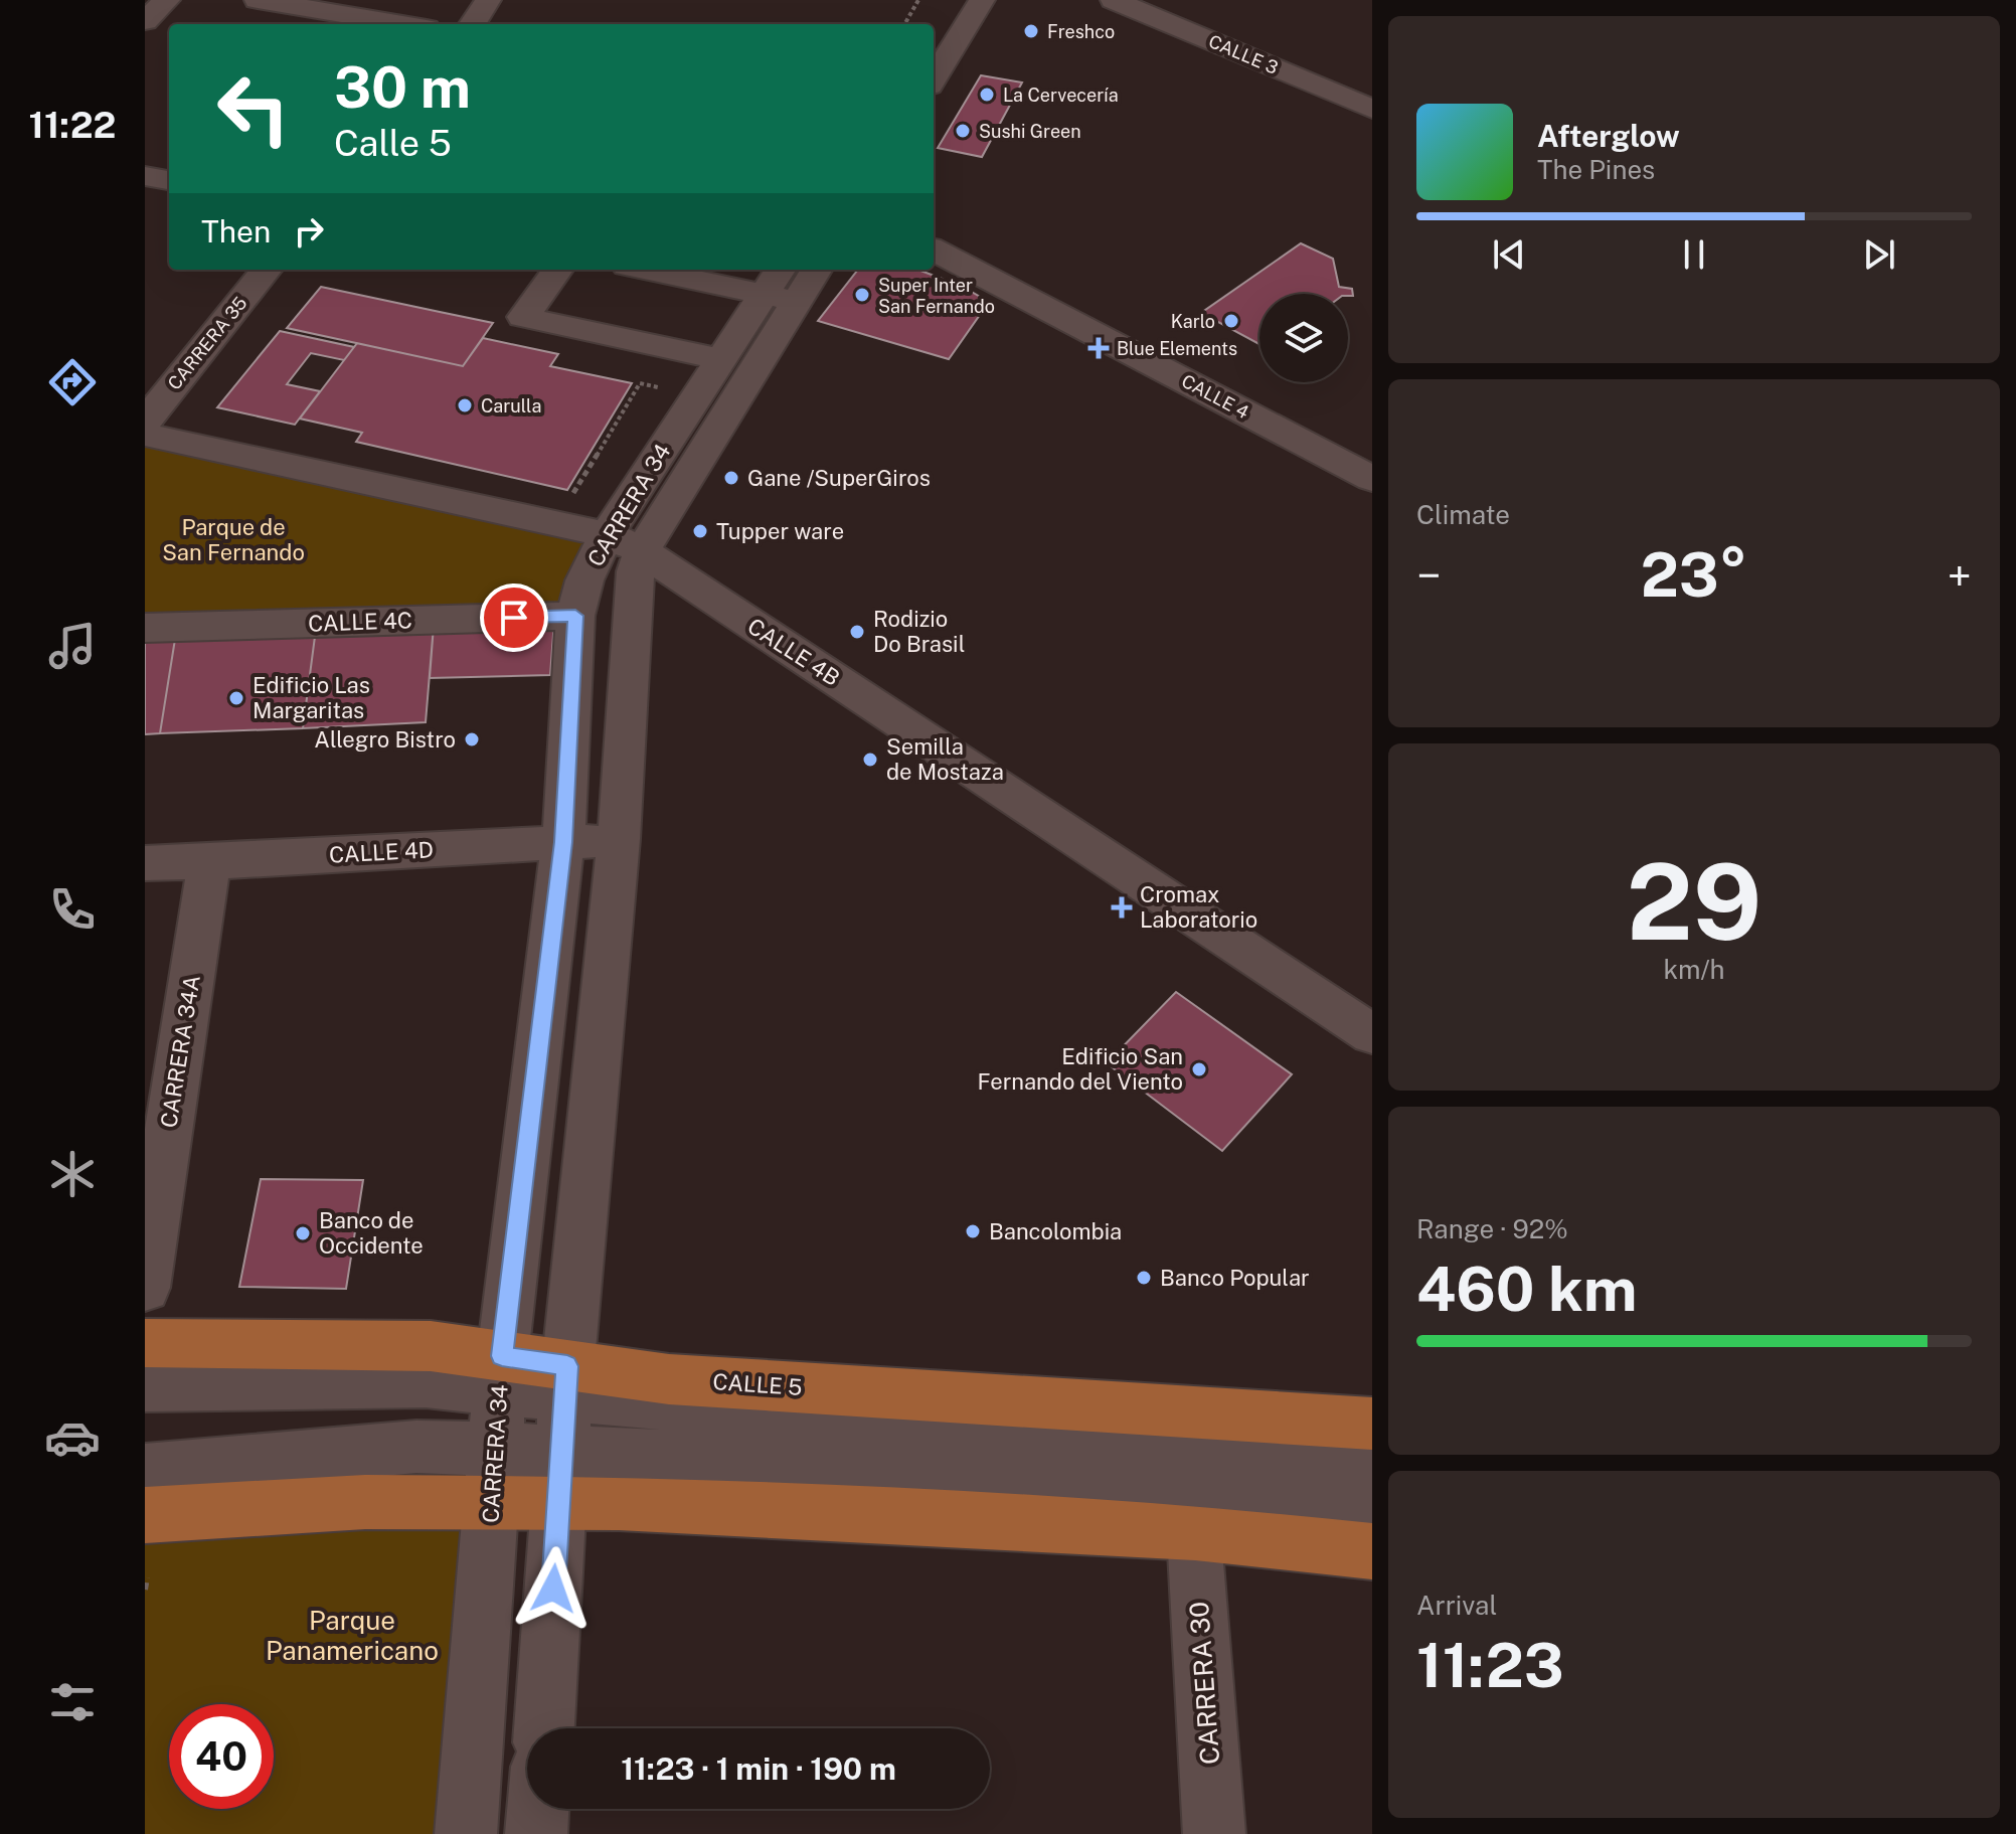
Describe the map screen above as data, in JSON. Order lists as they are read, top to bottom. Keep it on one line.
{"streets":{"main road":["CALLE 5"],"street":["CALLE 3","CARRERA 35","CALLE 4","CARRERA 34","CALLE 4C","CALLE 4B","CALLE 4D","CARRERA 34A","CARRERA 30"]},"crossings":[["CARRERA 34","CALLE 4C"],["CARRERA 34","CALLE 4B"],["CARRERA 34","CALLE 4D"],["CARRERA 34","CALLE 5"],["CALLE 4D","CARRERA 34A"]],"parks":["Parque de San Fernando","Parque Panamericano"],"places":{"other":["Freshco","La Cervecería","Sushi Green","Super Inter San Fernando","Karlo","Carulla","Gane /SuperGiros","Tupper ware","Rodizio Do Brasil","Edificio Las Margaritas","Allegro Bistro","Semilla de Mostaza","Edificio San Fernando del Viento","Bancolombia","Banco de Occidente","Banco Popular"],"health":["Blue Elements","Cromax Laboratorio"]},"page":{"tabs":"11:22","turn":["30 m","Calle 5"],"song":["Afterglow","The Pines"],"then":"Then","tile":["Climate",["29","km/h"],["Range · 92%","460 km"],["Arrival","11:23"]],"heat":["−","23°","+"],"limit":"40","trip":"11:23 · 1 min · 190 m"}}
